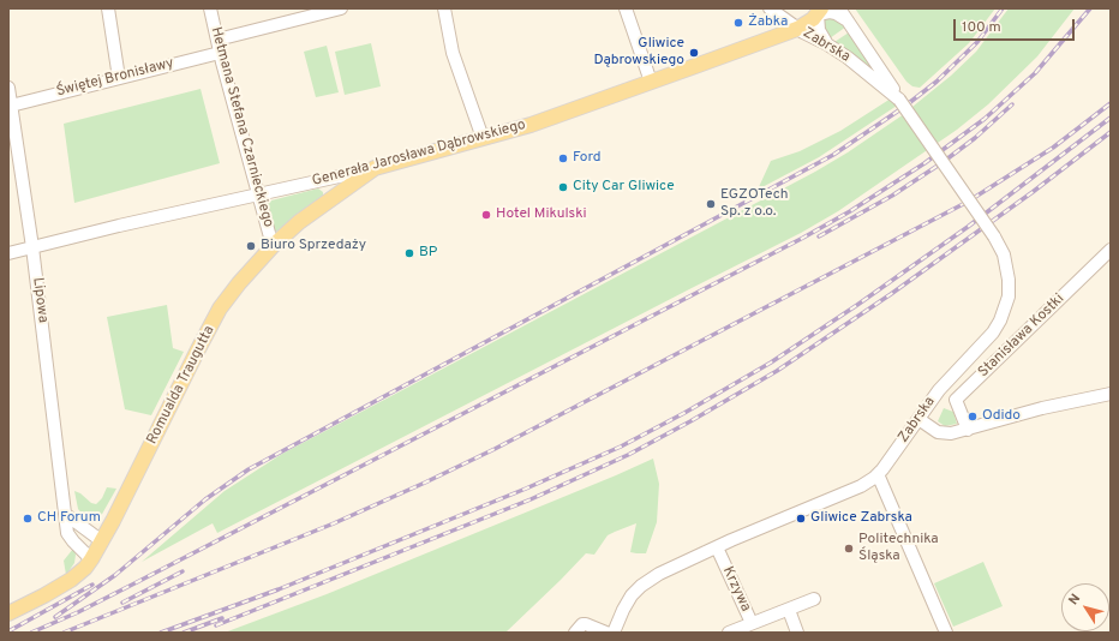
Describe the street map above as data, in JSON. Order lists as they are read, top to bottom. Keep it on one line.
{"streets":{"main road":["Generała Jarosława Dąbrowskiego","Romualda Traugutta"],"street":["Zabrska","Świętej Bronisławy","Hetmana Stefana Czarnieckiego","Lipowa","Stanisława Kostki","Krzywa"]},"crossings":[["Zabrska","Generała Jarosława Dąbrowskiego"],["Zabrska","Krzywa"],["Świętej Bronisławy","Hetmana Stefana Czarnieckiego"],["Świętej Bronisławy","Lipowa"],["Hetmana Stefana Czarnieckiego","Generała Jarosława Dąbrowskiego"],["Hetmana Stefana Czarnieckiego","Romualda Traugutta"],["Generała Jarosława Dąbrowskiego","Lipowa"],["Generała Jarosława Dąbrowskiego","Romualda Traugutta"],["Lipowa","Romualda Traugutta"]],"places":["Żabka","Gliwice Dąbrowskiego","Ford","City Car Gliwice","EGZOTech Sp. z o.o.","Hotel Mikulski","Biuro Sprzedaży","BP","Odido","CH Forum","Gliwice Zabrska","Politechnika Śląska"],"scale_bar":"100 m","north":"top left"}
